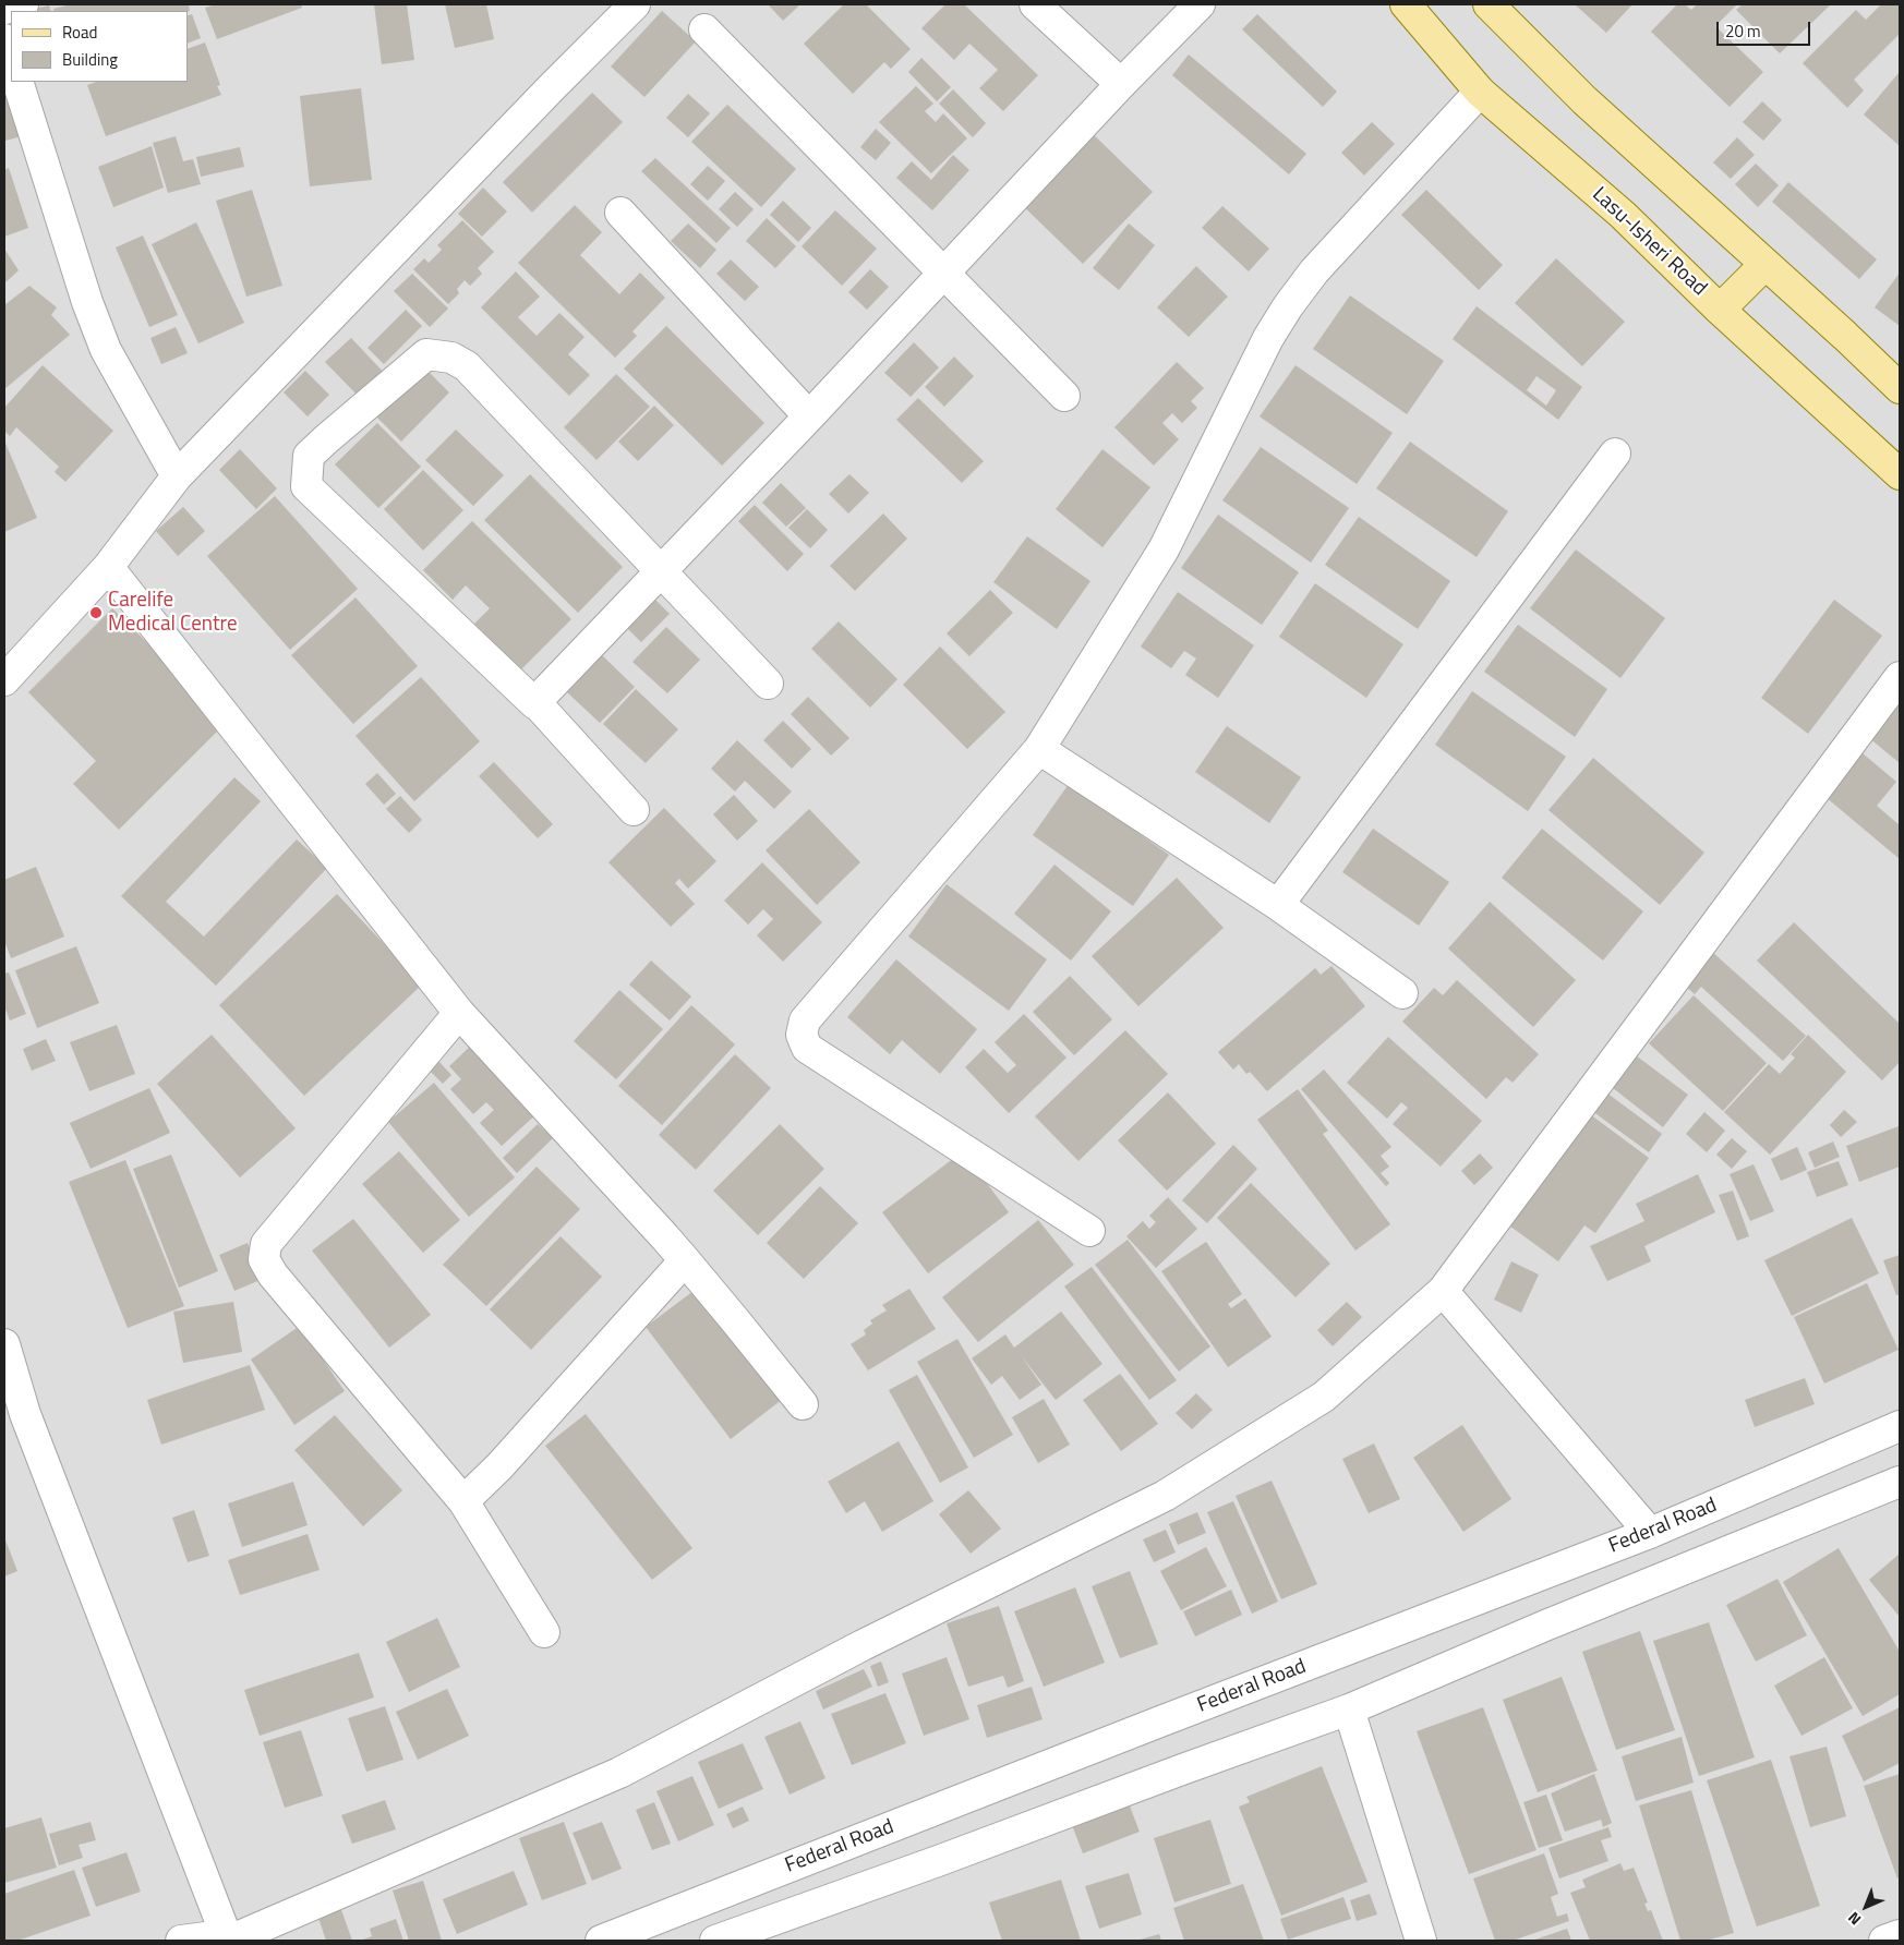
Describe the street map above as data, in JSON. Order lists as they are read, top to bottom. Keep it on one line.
{"streets":{"main road":["Lasu-Isheri Road"],"street":["Federal Road"]},"places":["Carelife Medical Centre"],"legend":["Road","Building"],"scale_bar":"20 m","north":"bottom left"}
